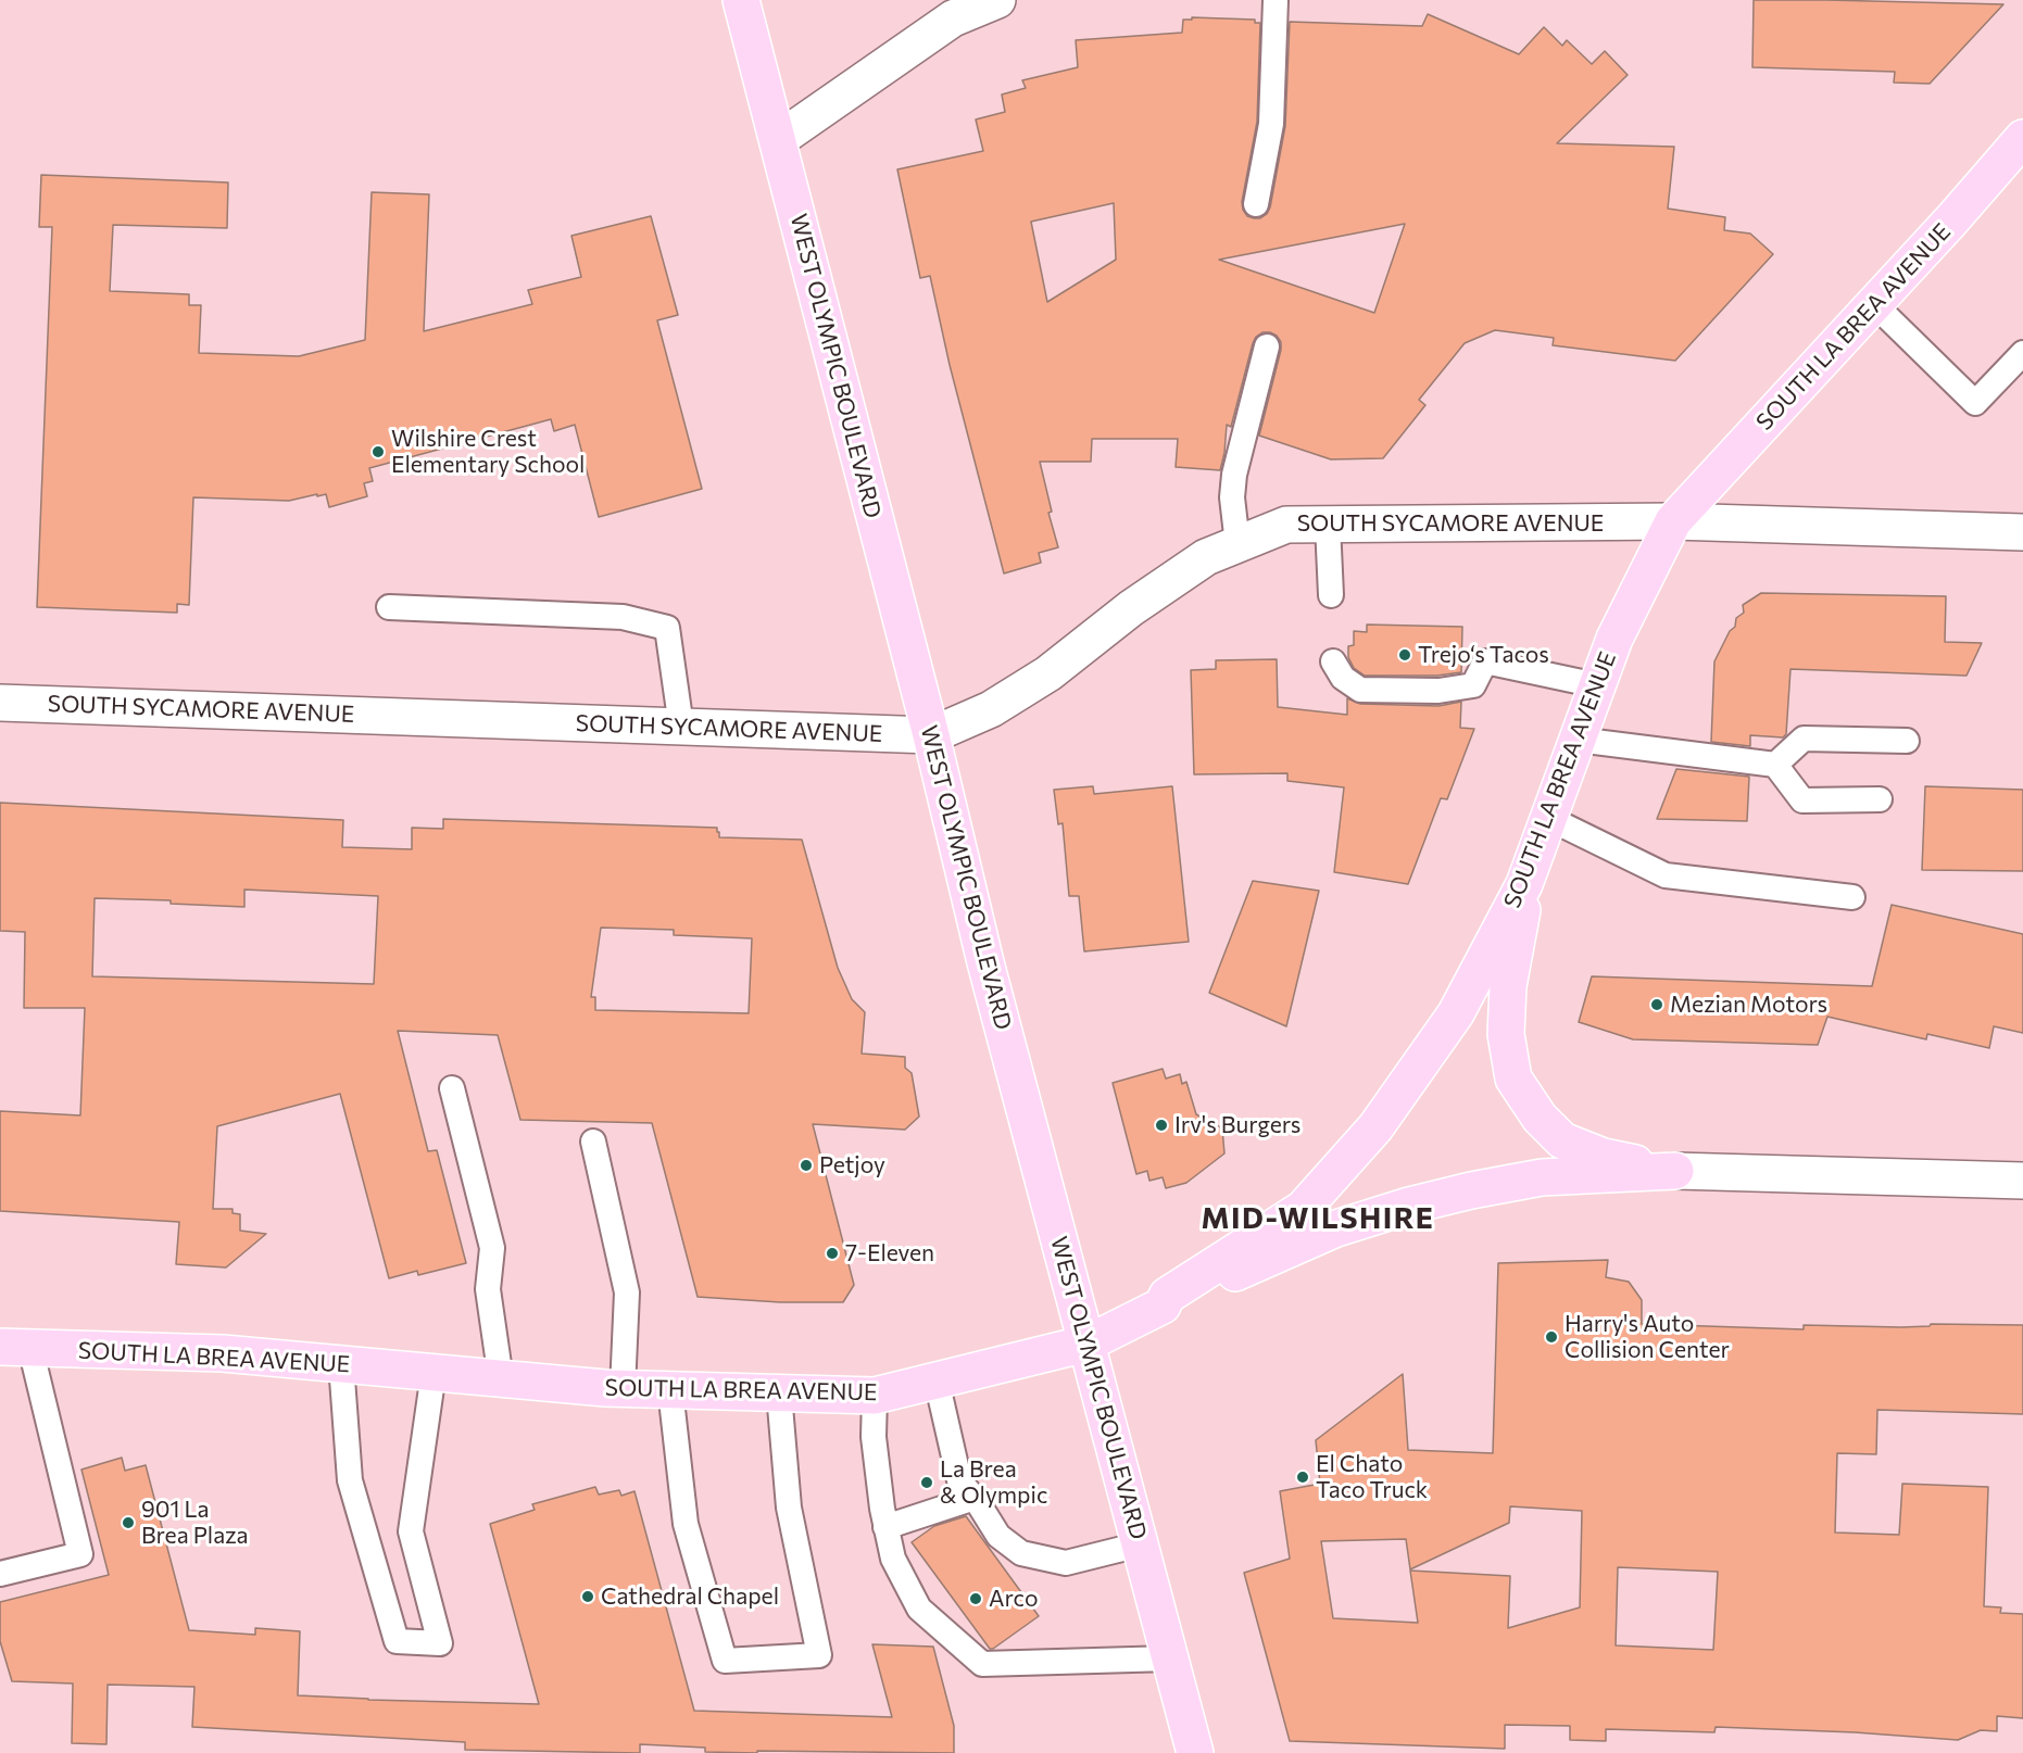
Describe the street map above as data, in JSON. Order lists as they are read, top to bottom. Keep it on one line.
{"streets":{"main road":["SOUTH LA BREA AVENUE","WEST OLYMPIC BOULEVARD"],"street":["SOUTH SYCAMORE AVENUE"]},"crossings":[["SOUTH LA BREA AVENUE","WEST OLYMPIC BOULEVARD"],["SOUTH LA BREA AVENUE","SOUTH SYCAMORE AVENUE"],["WEST OLYMPIC BOULEVARD","SOUTH SYCAMORE AVENUE"]],"districts":["MID-WILSHIRE"],"places":["Wilshire Crest Elementary School","Trejo‘s Tacos","Mezian Motors","Irv's Burgers","Petjoy","7-Eleven","Harry's Auto Collision Center","El Chato Taco Truck","La Brea & Olympic","901 La Brea Plaza","Cathedral Chapel","Arco"]}
